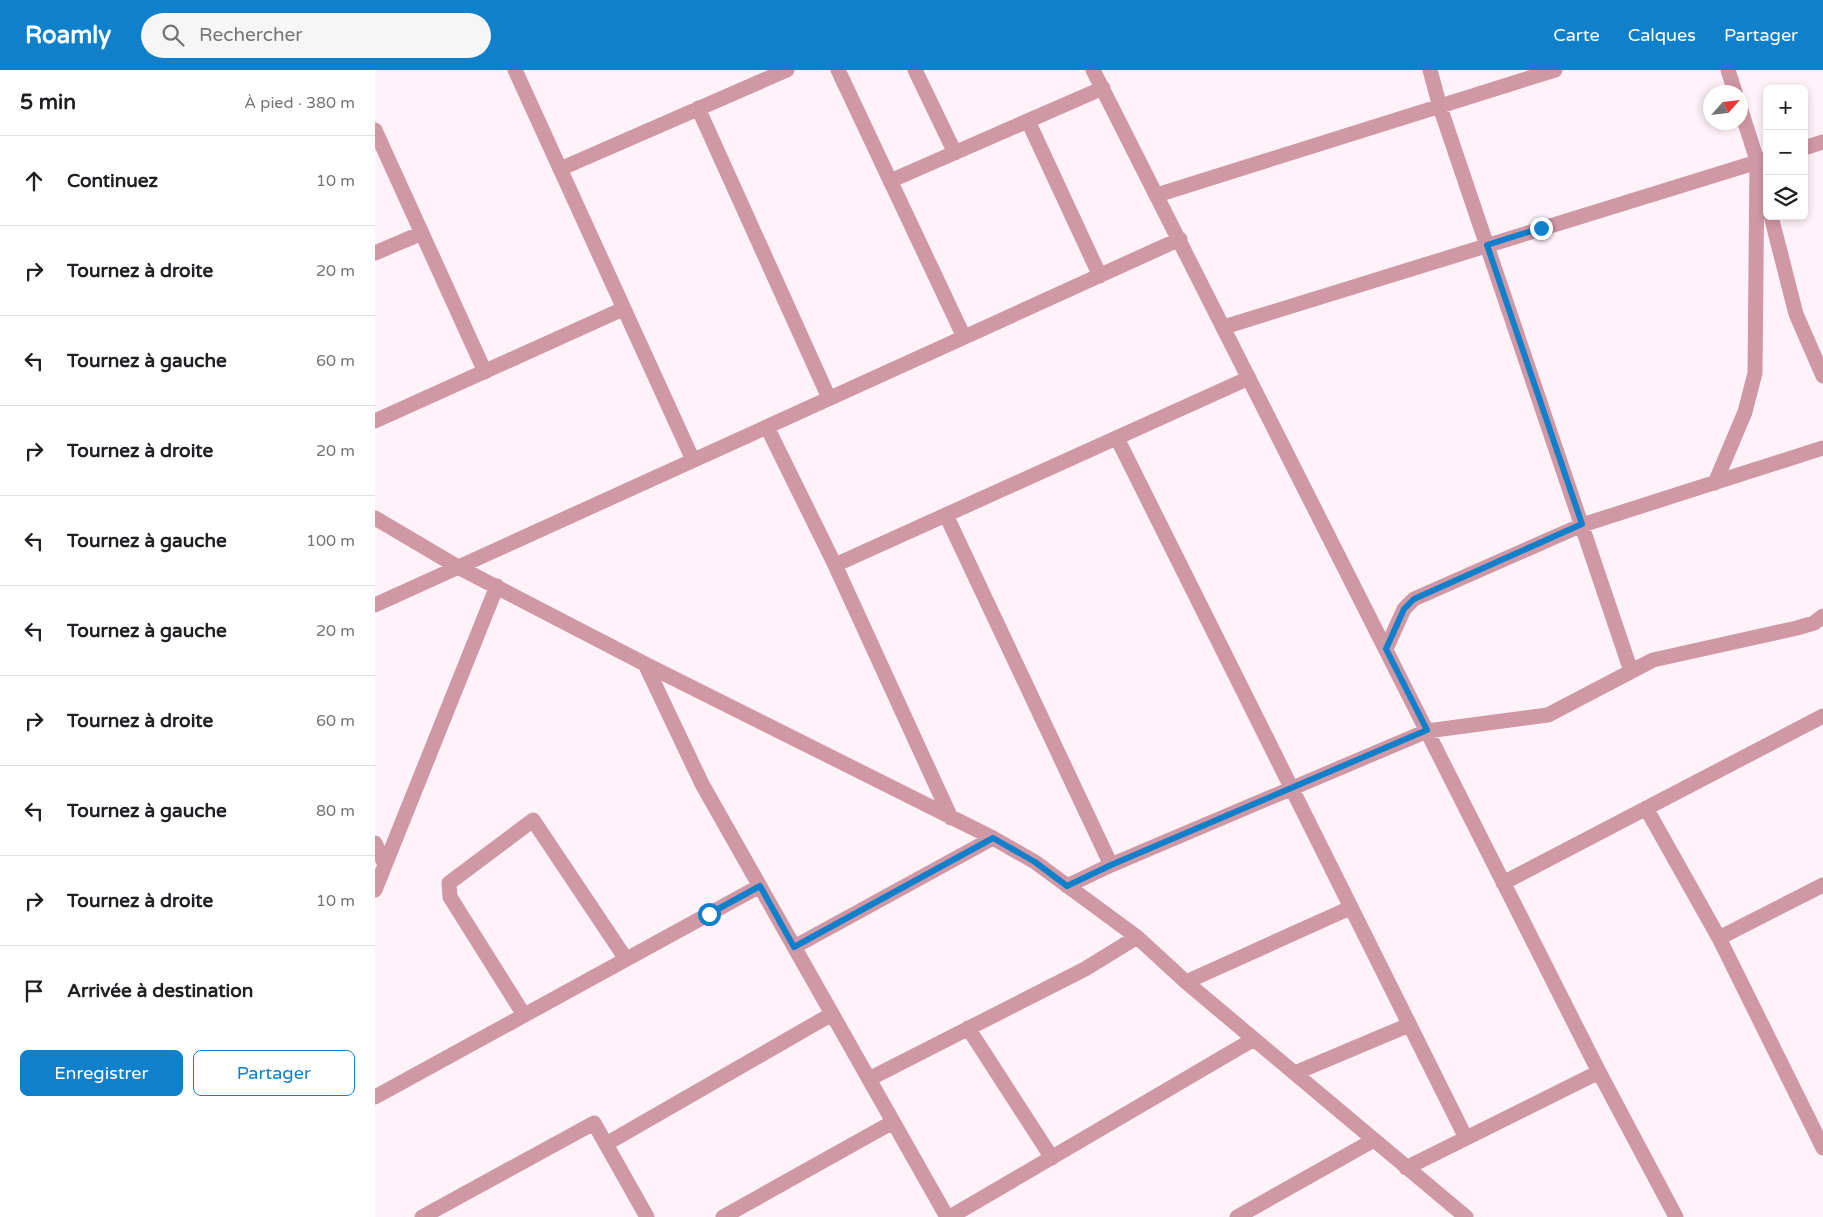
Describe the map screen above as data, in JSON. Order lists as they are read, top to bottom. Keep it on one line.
{"north":"top right","page":{"header":"Roamly","search":"Rechercher","nav":["Carte","Calques","Partager"],"heading":["5 min","À pied · 380 m"],"map_buttons":["+","−"],"list":[["Continuez","10 m"],["Tournez à droite","20 m"],["Tournez à gauche","60 m"],["Tournez à droite","20 m"],["Tournez à gauche","100 m"],["Tournez à gauche","20 m"],["Tournez à droite","60 m"],["Tournez à gauche","80 m"],["Tournez à droite","10 m"],"Arrivée à destination"],"buttons":["Enregistrer","Partager"]}}
